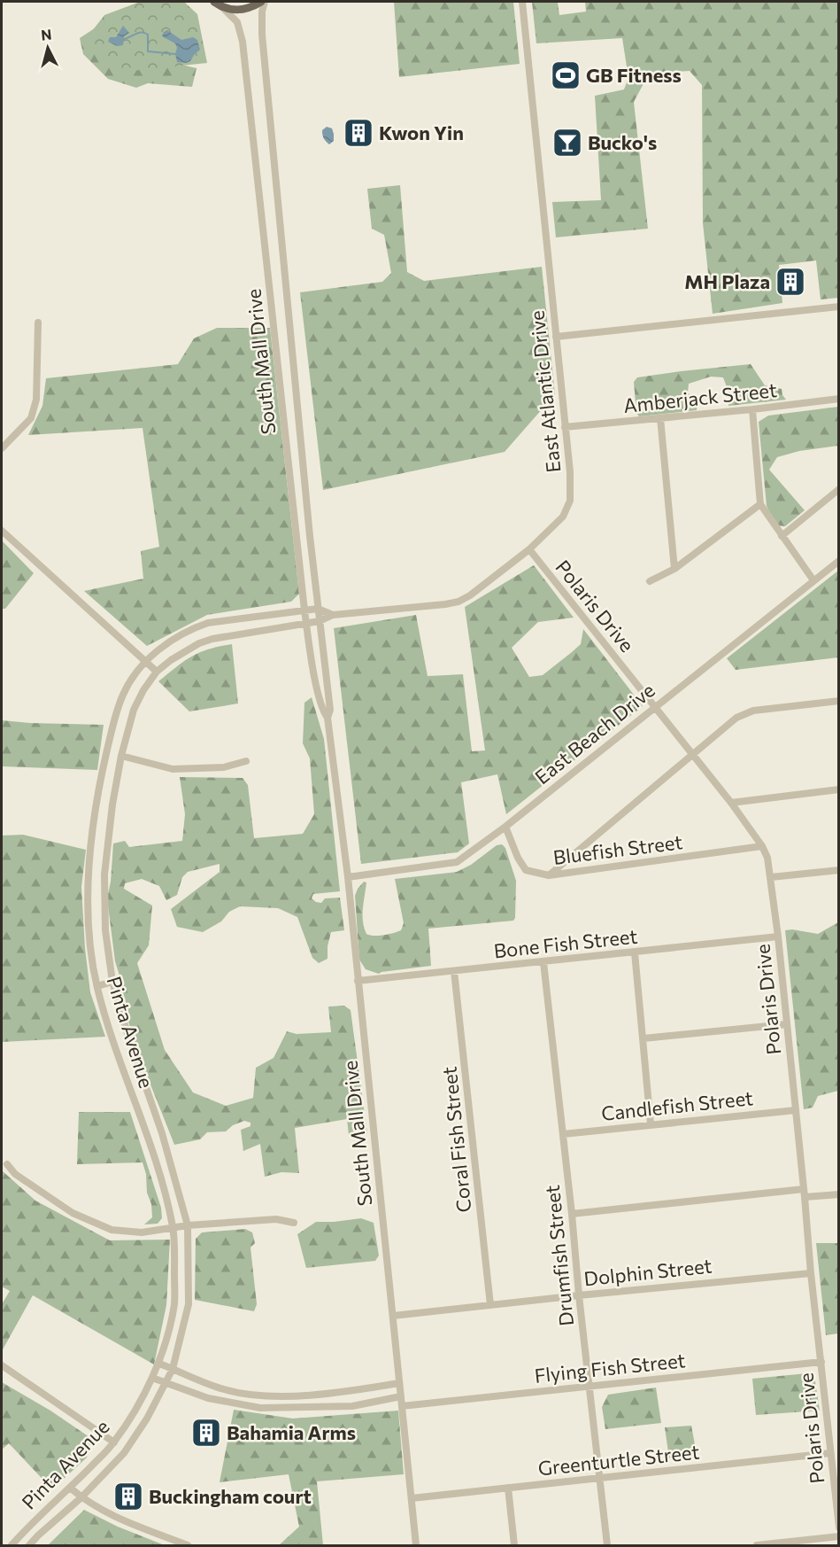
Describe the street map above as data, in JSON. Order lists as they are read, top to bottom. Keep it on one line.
{"streets":{"street":["South Mall Drive","East Atlantic Drive","Amberjack Street","Polaris Drive","East Beach Drive","Bluefish Street","Bone Fish Street","Pinta Avenue","Candlefish Street","Coral Fish Street","Drumfish Street","Dolphin Street","Flying Fish Street","Greenturtle Street"]},"crossings":[["South Mall Drive","East Atlantic Drive"],["South Mall Drive","East Beach Drive"],["South Mall Drive","Bone Fish Street"],["South Mall Drive","Pinta Avenue"],["South Mall Drive","Dolphin Street"],["South Mall Drive","Flying Fish Street"],["South Mall Drive","Greenturtle Street"],["East Atlantic Drive","Amberjack Street"],["East Atlantic Drive","Polaris Drive"],["East Atlantic Drive","Pinta Avenue"],["Polaris Drive","East Beach Drive"],["Polaris Drive","Bluefish Street"],["Polaris Drive","Bone Fish Street"],["Polaris Drive","Candlefish Street"],["Polaris Drive","Dolphin Street"],["Polaris Drive","Flying Fish Street"],["Polaris Drive","Greenturtle Street"],["East Beach Drive","Bluefish Street"],["Bone Fish Street","Coral Fish Street"],["Bone Fish Street","Drumfish Street"],["Candlefish Street","Drumfish Street"],["Coral Fish Street","Dolphin Street"],["Drumfish Street","Dolphin Street"],["Drumfish Street","Flying Fish Street"],["Drumfish Street","Greenturtle Street"]],"places":{"sports":["GB Fitness"],"building":["Kwon Yin","MH Plaza","Bahamia Arms","Buckingham court"],"bar":["Bucko's"]},"north":"top"}
